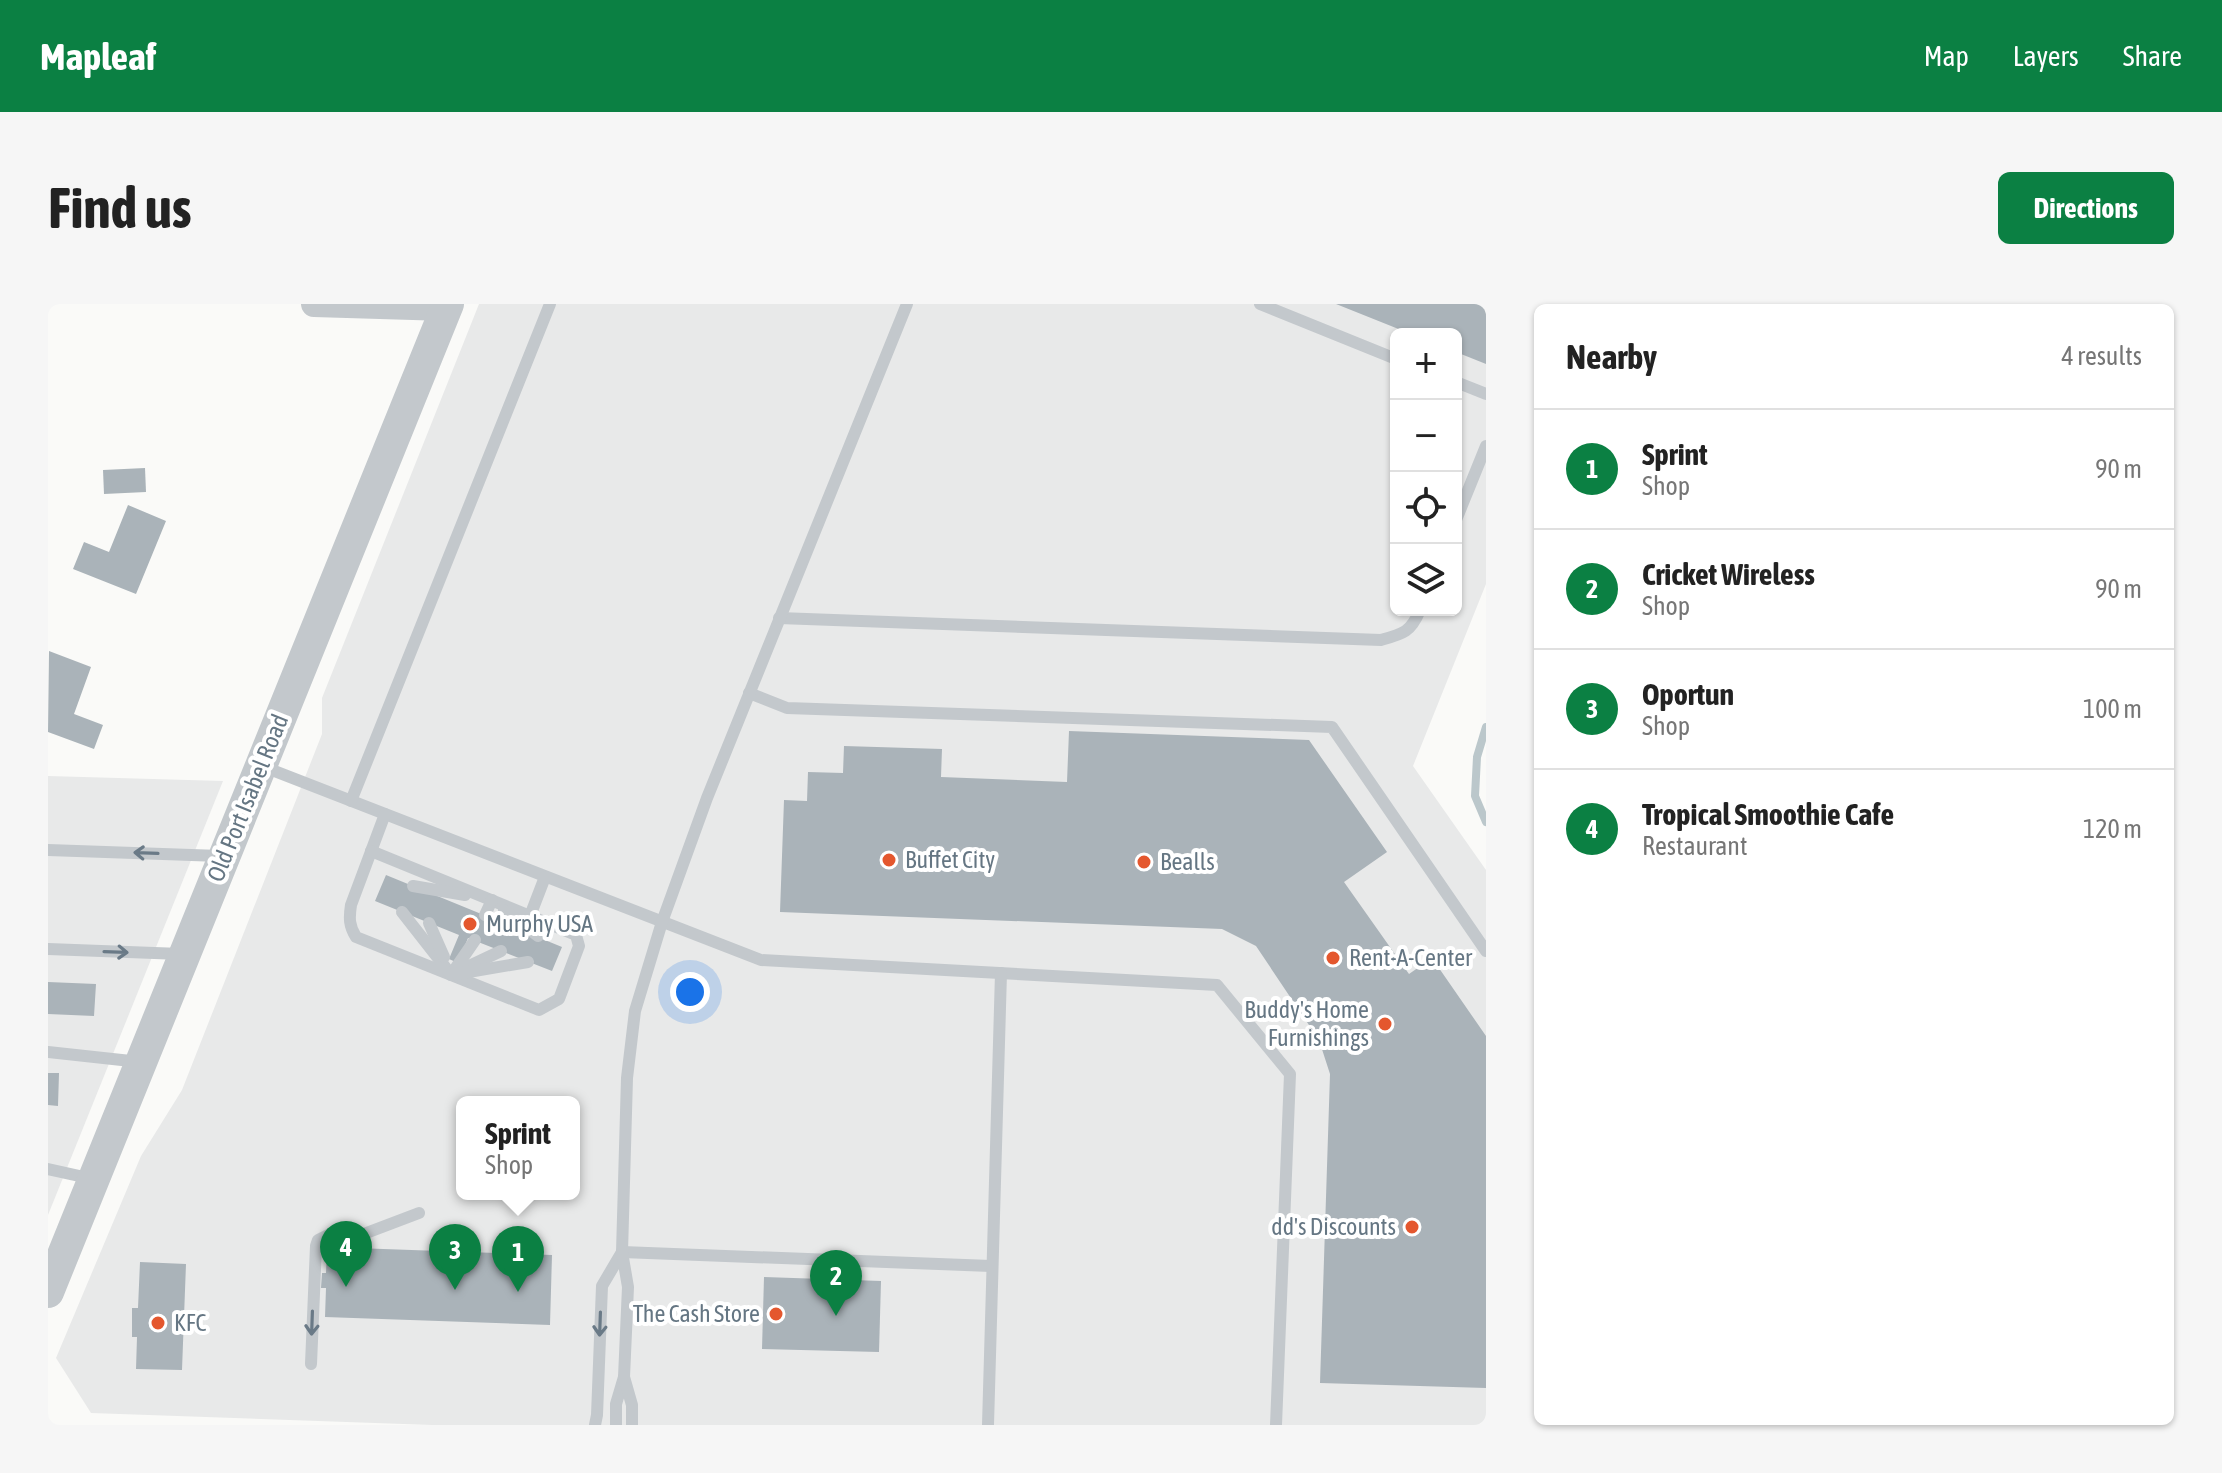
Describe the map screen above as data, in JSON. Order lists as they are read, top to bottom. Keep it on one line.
{"streets":{"street":["Old Port Isabel Road"]},"places":["Buffet City","Bealls","Murphy USA","Rent-A-Center","Buddy's Home Furnishings","dd's Discounts","The Cash Store","KFC"],"page":{"header":"Mapleaf","nav":["Map","Layers","Share"],"buttons":"Directions","title":"Find us","heading":["Nearby","4 results"],"map_buttons":["+","−"],"list":[{"mark":"1","name":"Sprint","note":"Shop","value":"90 m"},{"mark":"2","name":"Cricket Wireless","note":"Shop","value":"90 m"},{"mark":"3","name":"Oportun","note":"Shop","value":"100 m"},{"mark":"4","name":"Tropical Smoothie Cafe","note":"Restaurant","value":"120 m"}],"popup":["Sprint","Shop"],"pins":["4","3","1","2"]}}
